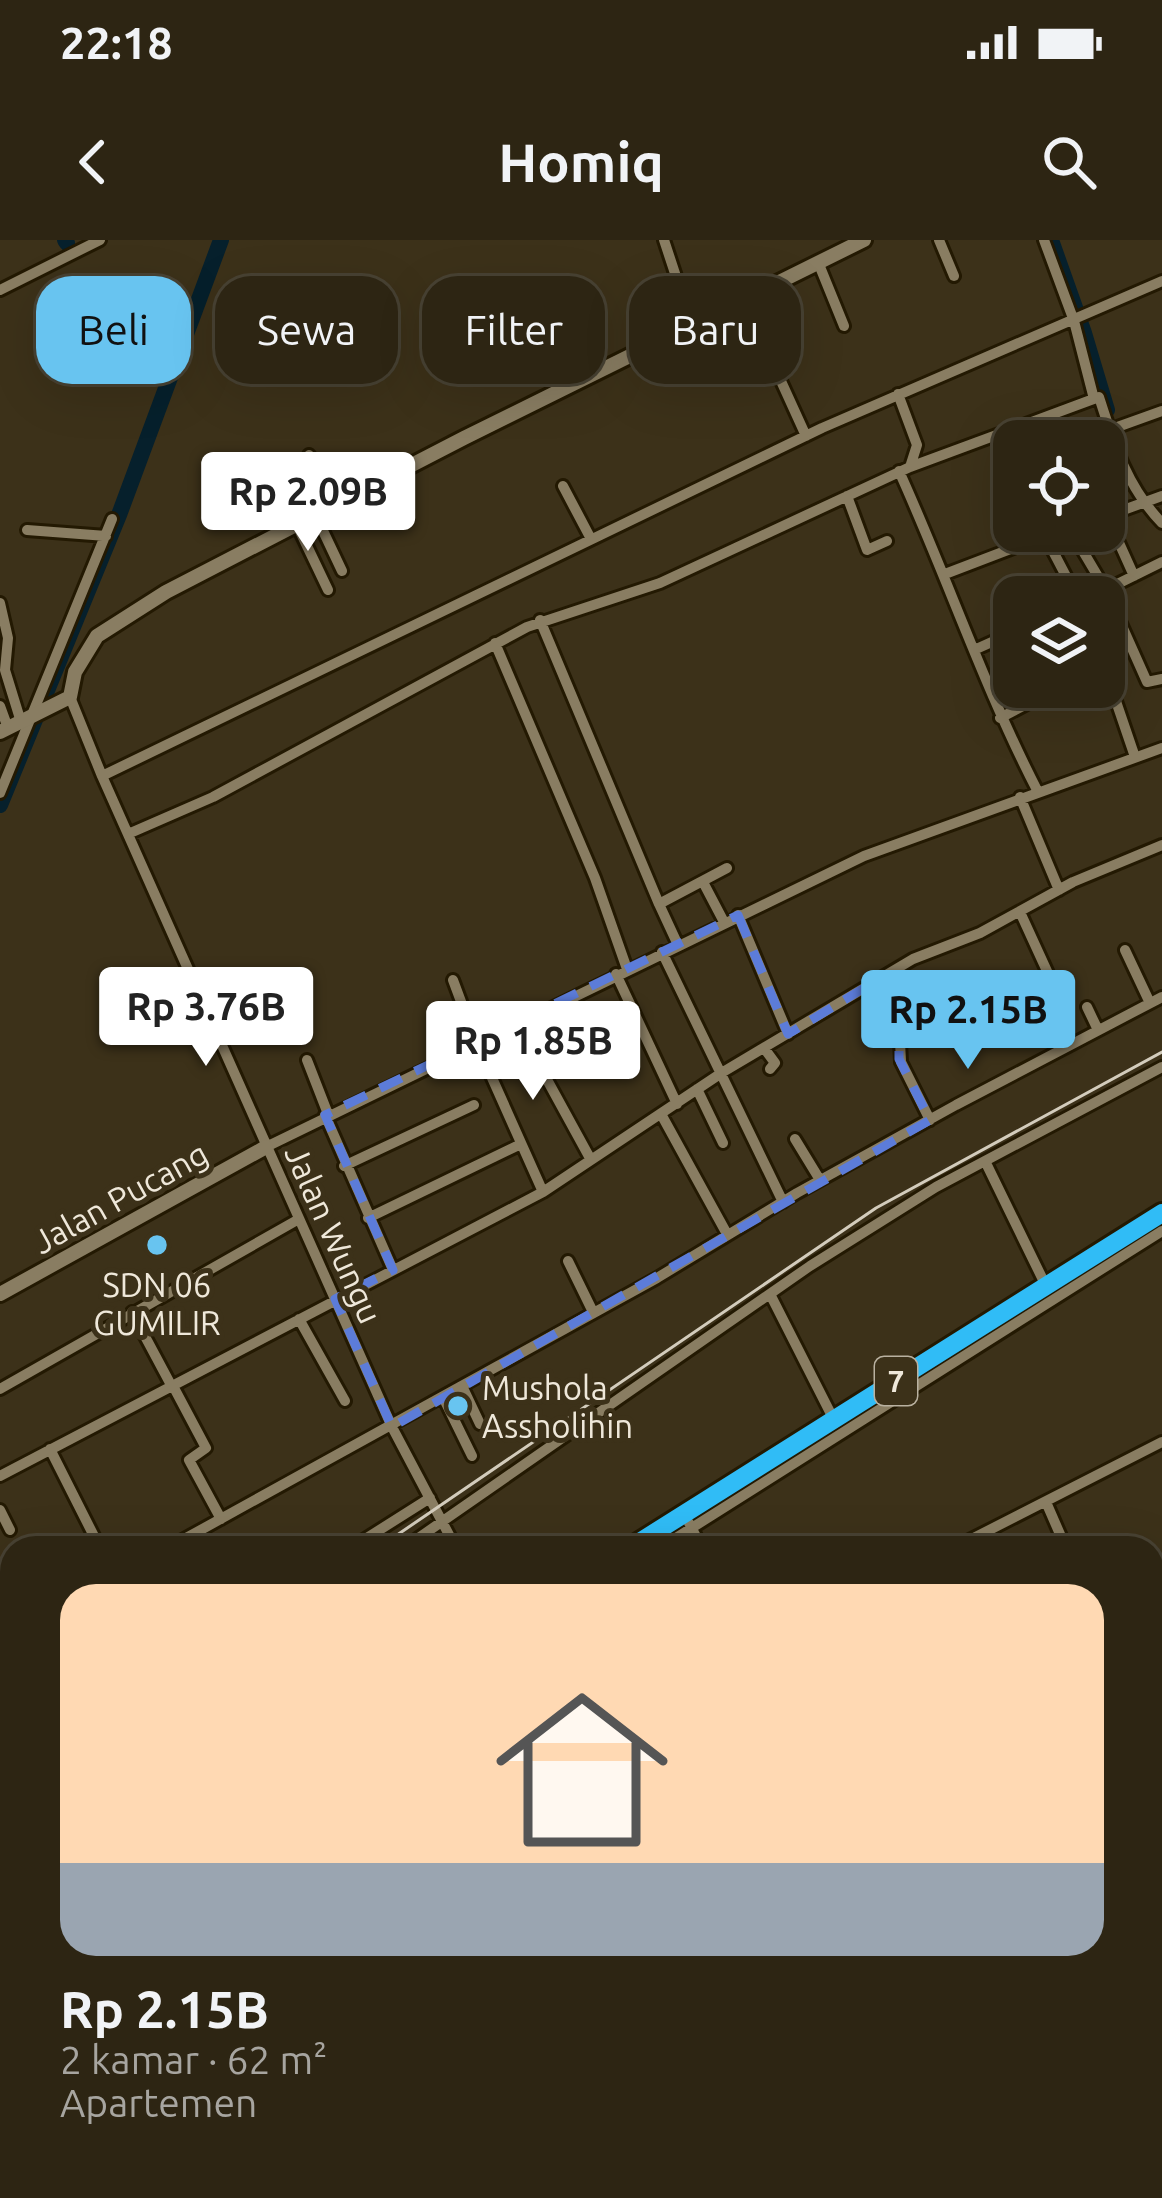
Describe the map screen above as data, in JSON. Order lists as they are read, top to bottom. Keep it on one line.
{"streets":{"highway":["7"],"street":["Jalan Pucang","Jalan Wungu"]},"crossings":[["Jalan Pucang","Jalan Wungu"]],"places":["SDN 06 GUMILIR","Mushola Assholihin"],"page":{"status":"22:18","header":"Homiq","chip":["Beli","Sewa","Filter","Baru"],"price":["Rp 2.09B","Rp 3.76B","Rp 2.15B","Rp 1.85B"],"list":[{"name":"Rp 2.15B","note":"2 kamar · 62 m² · Apartemen"}]}}
